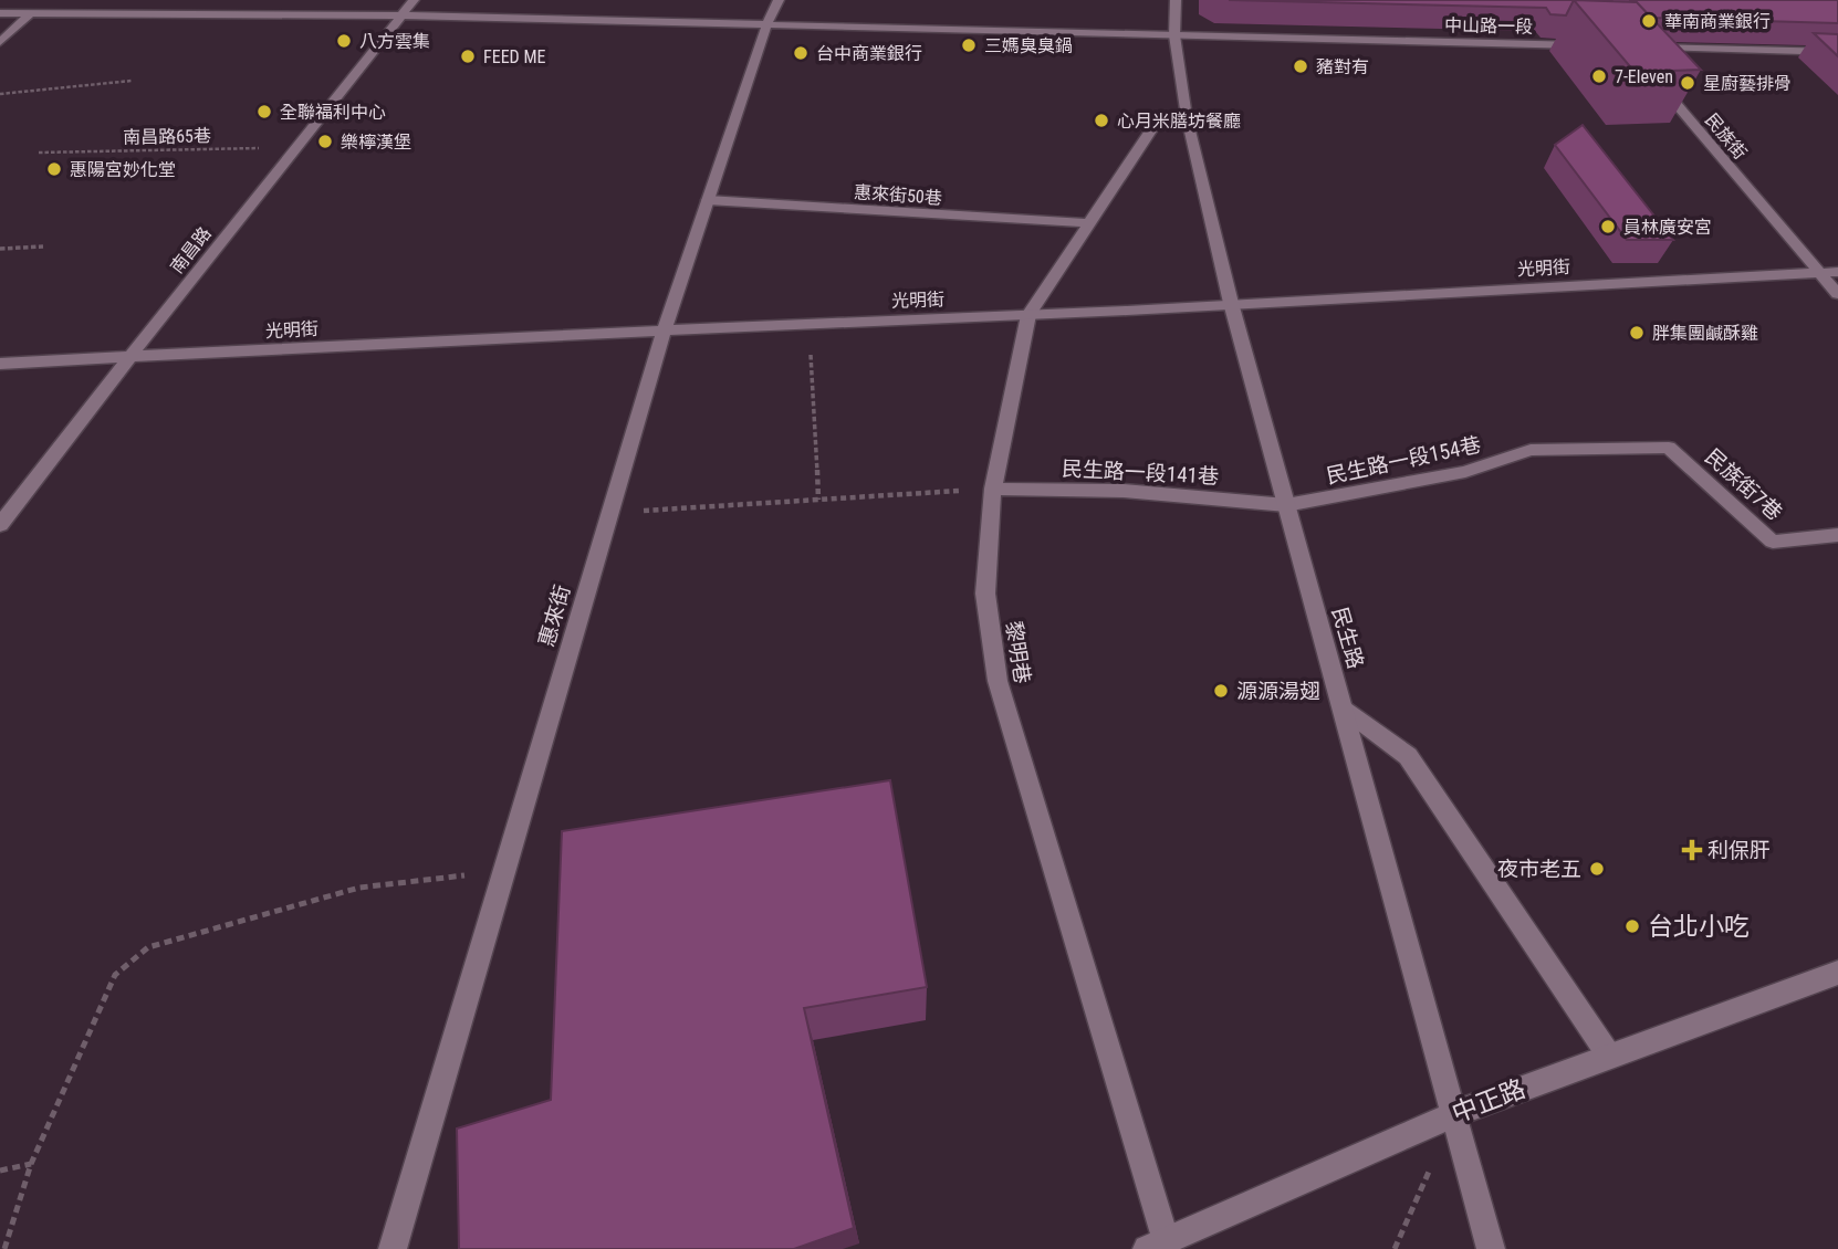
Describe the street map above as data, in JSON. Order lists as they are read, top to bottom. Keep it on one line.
{"streets":{"street":["中山路一段","民族街","惠來街50巷","南昌路","光明街","民生路一段154巷","民生路一段141巷","民族街7巷","惠來街","民生路","黎明巷","中正路"],"path":["南昌路65巷"]},"crossings":[["中山路一段","南昌路"],["中山路一段","惠來街"],["中山路一段","民生路"],["南昌路65巷","南昌路"],["民族街","光明街"],["惠來街50巷","惠來街"],["惠來街50巷","黎明巷"],["南昌路","光明街"],["光明街","惠來街"],["光明街","民生路"],["光明街","黎明巷"],["民生路一段154巷","民生路一段141巷"],["民生路一段154巷","民族街7巷"],["民生路一段154巷","民生路"],["民生路一段141巷","民生路"],["民生路一段141巷","黎明巷"],["民生路","黎明巷"],["民生路","中正路"],["黎明巷","中正路"]],"places":{"other":["華南商業銀行","八方雲集","三媽臭臭鍋","台中商業銀行","FEED ME","豬對有","7-Eleven","星廚藝排骨","全聯福利中心","心月米膳坊餐廳","樂檸漢堡","惠陽宮妙化堂","員林廣安宮","胖集團鹹酥雞","源源湯翅","夜市老五","台北小吃"],"health":["利保肝"]}}
